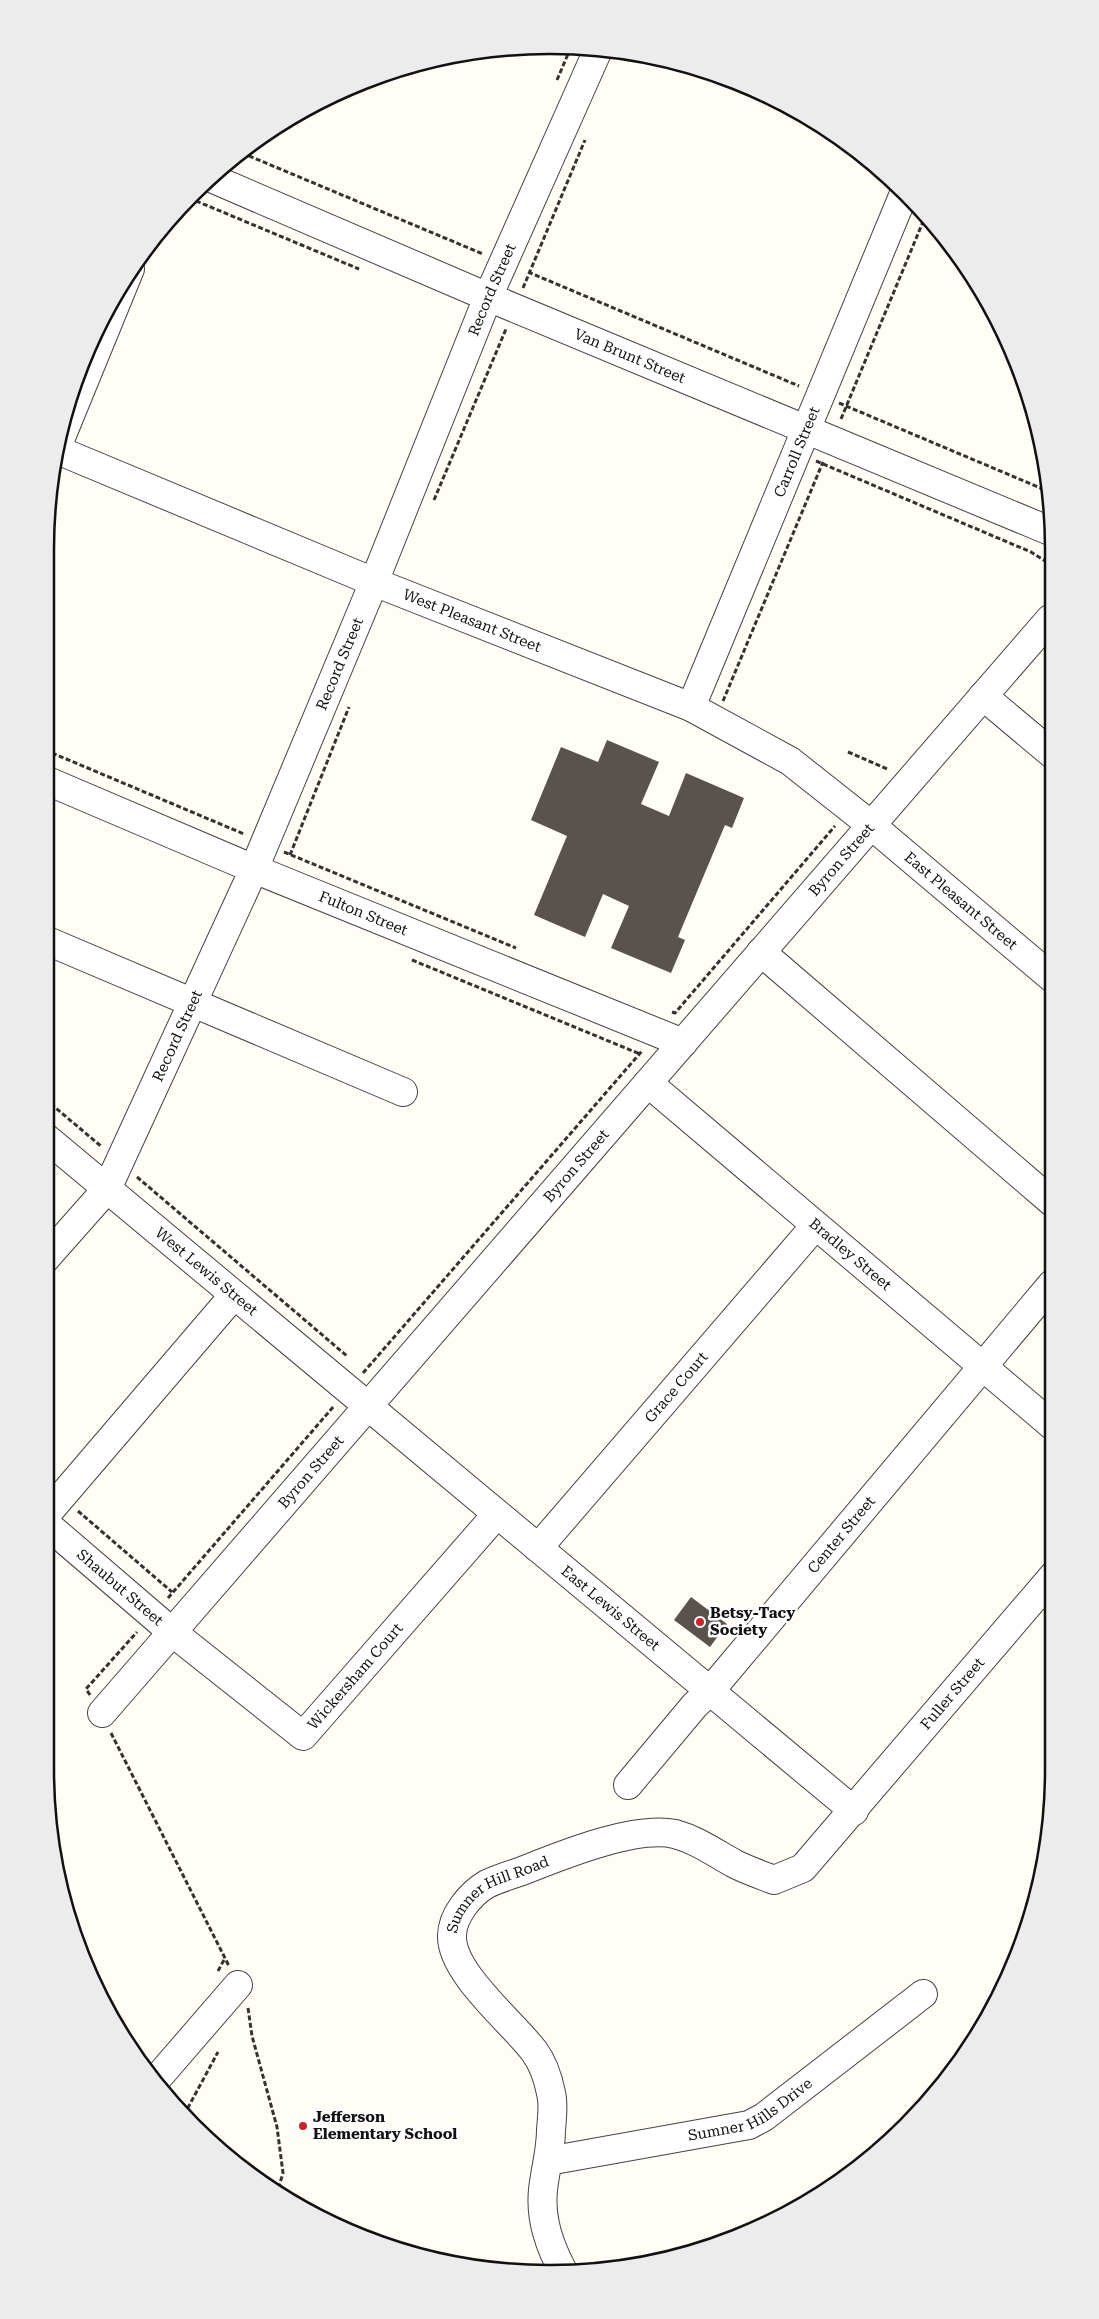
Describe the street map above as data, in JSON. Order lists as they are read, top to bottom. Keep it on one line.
{"streets":{"street":["Record Street","Van Brunt Street","Carroll Street","West Pleasant Street","Byron Street","East Pleasant Street","Fulton Street","Bradley Street","West Lewis Street","Grace Court","Center Street","Shaubut Street","East Lewis Street","Wickersham Court","Fuller Street","Sumner Hill Road","Sumner Hills Drive"]},"crossings":[["Record Street","Van Brunt Street"],["Record Street","West Pleasant Street"],["Record Street","Fulton Street"],["Record Street","West Lewis Street"],["Van Brunt Street","Carroll Street"],["Carroll Street","West Pleasant Street"],["West Pleasant Street","Byron Street"],["West Pleasant Street","East Pleasant Street"],["Byron Street","East Pleasant Street"],["Byron Street","Fulton Street"],["Byron Street","Bradley Street"],["Byron Street","West Lewis Street"],["Byron Street","Shaubut Street"],["Byron Street","East Lewis Street"],["Byron Street","Wickersham Court"],["Bradley Street","Grace Court"],["Bradley Street","Center Street"],["West Lewis Street","East Lewis Street"],["Grace Court","East Lewis Street"],["Center Street","East Lewis Street"],["Shaubut Street","Wickersham Court"],["East Lewis Street","Wickersham Court"],["East Lewis Street","Fuller Street"],["East Lewis Street","Sumner Hill Road"],["Fuller Street","Sumner Hill Road"],["Sumner Hill Road","Sumner Hills Drive"]],"places":["Betsy-Tacy Society","Jefferson Elementary School"]}
